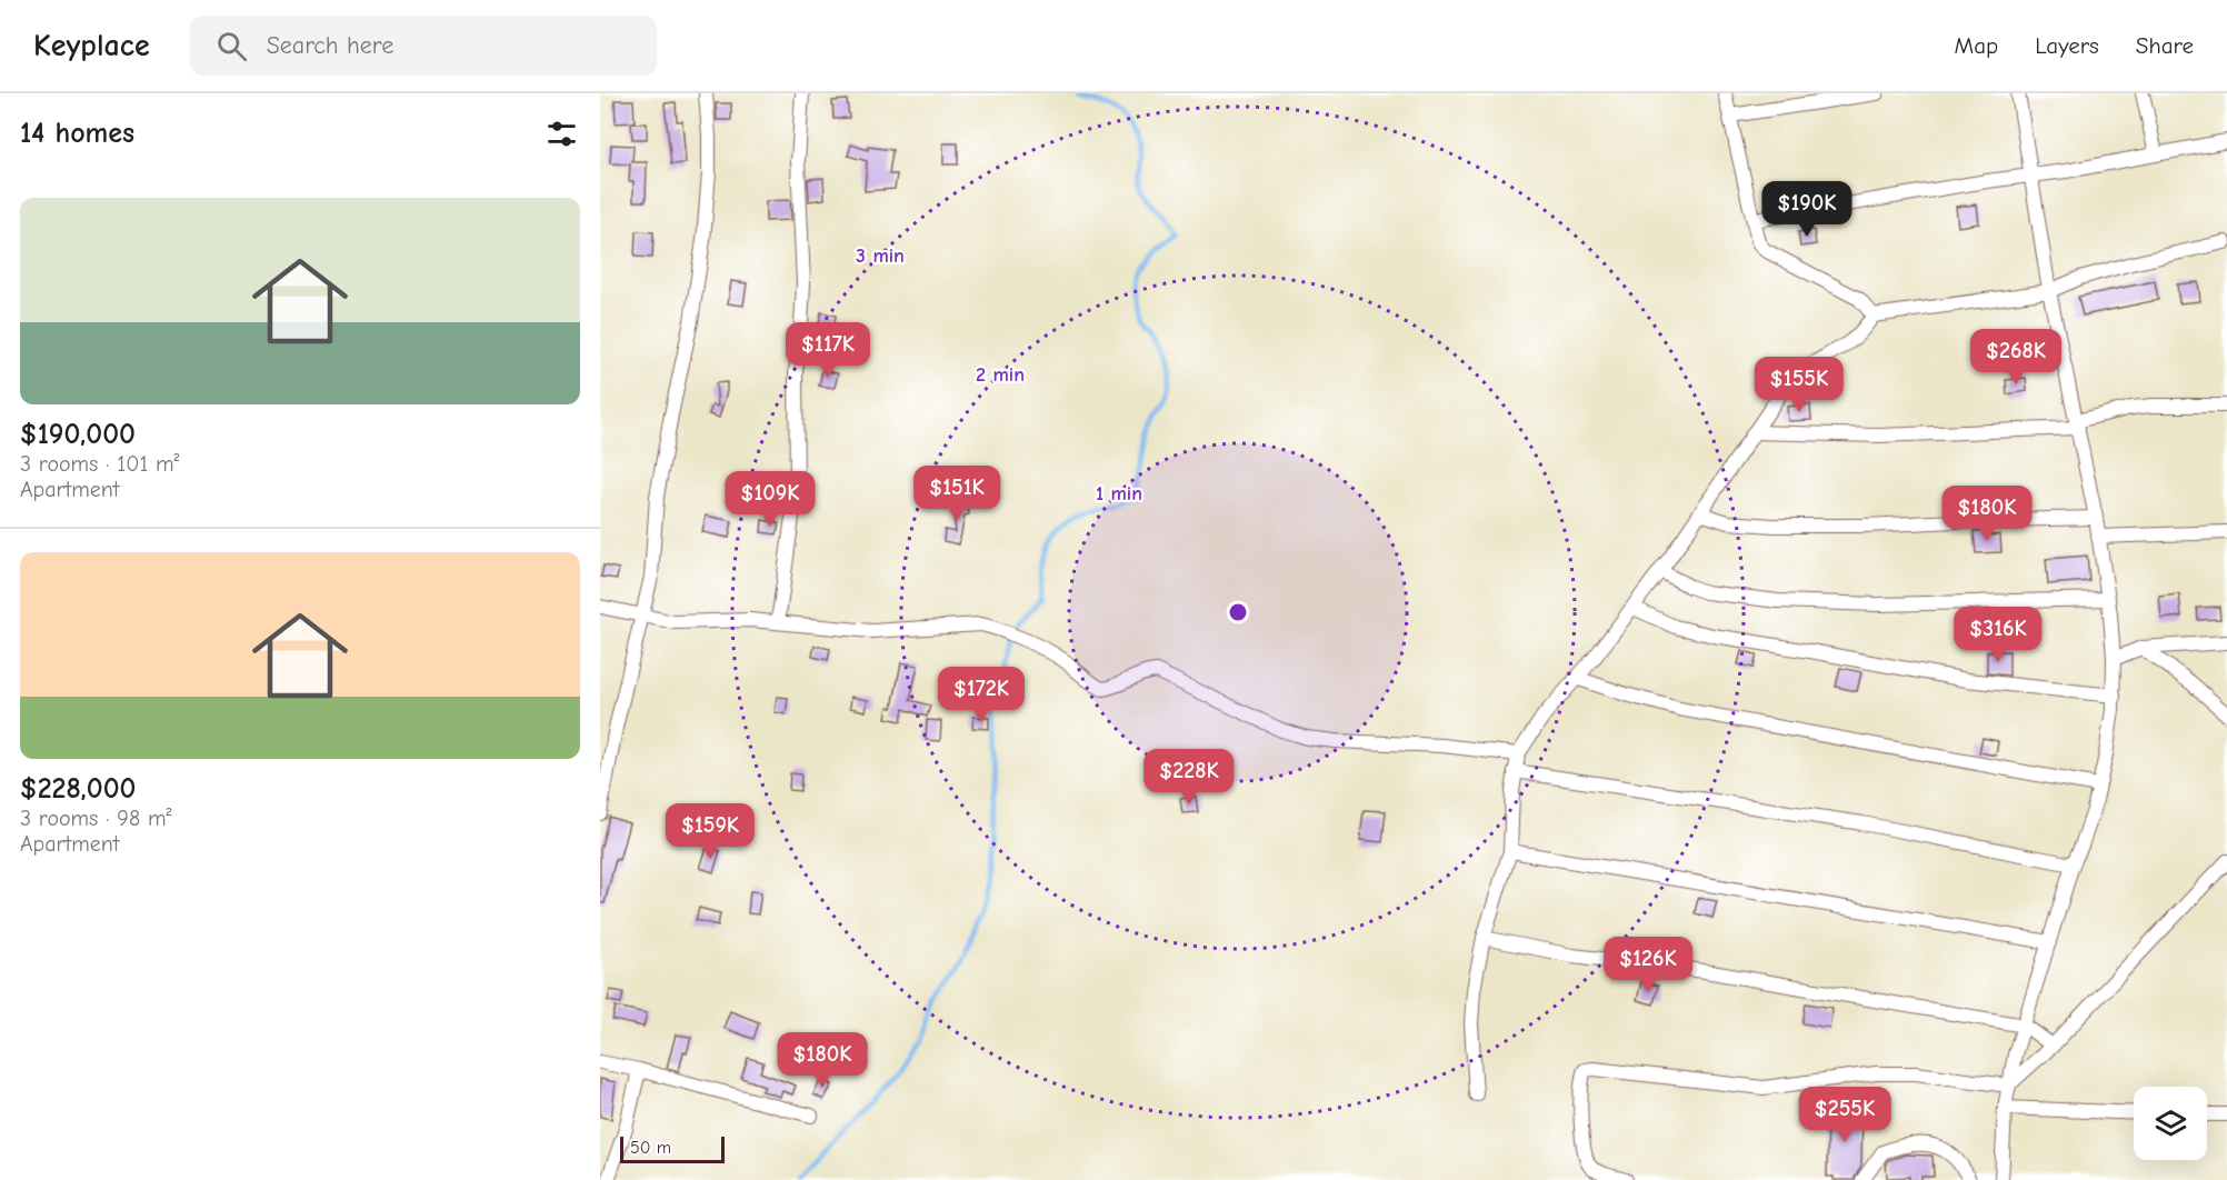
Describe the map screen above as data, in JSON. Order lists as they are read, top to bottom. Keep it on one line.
{"scale_bar":"50 m","page":{"header":"Keyplace","search":"Search here","nav":["Map","Layers","Share"],"heading":"14 homes","list":[{"name":"$190,000","note":"3 rooms · 101 m² · Apartment"},{"name":"$228,000","note":"3 rooms · 98 m² · Apartment"}],"price":["$190K","$117K","$268K","$155K","$151K","$109K","$180K","$316K","$172K","$228K","$159K","$126K","$180K","$255K"],"scale":"50 m"},"rings":["3 min","2 min","1 min"]}
